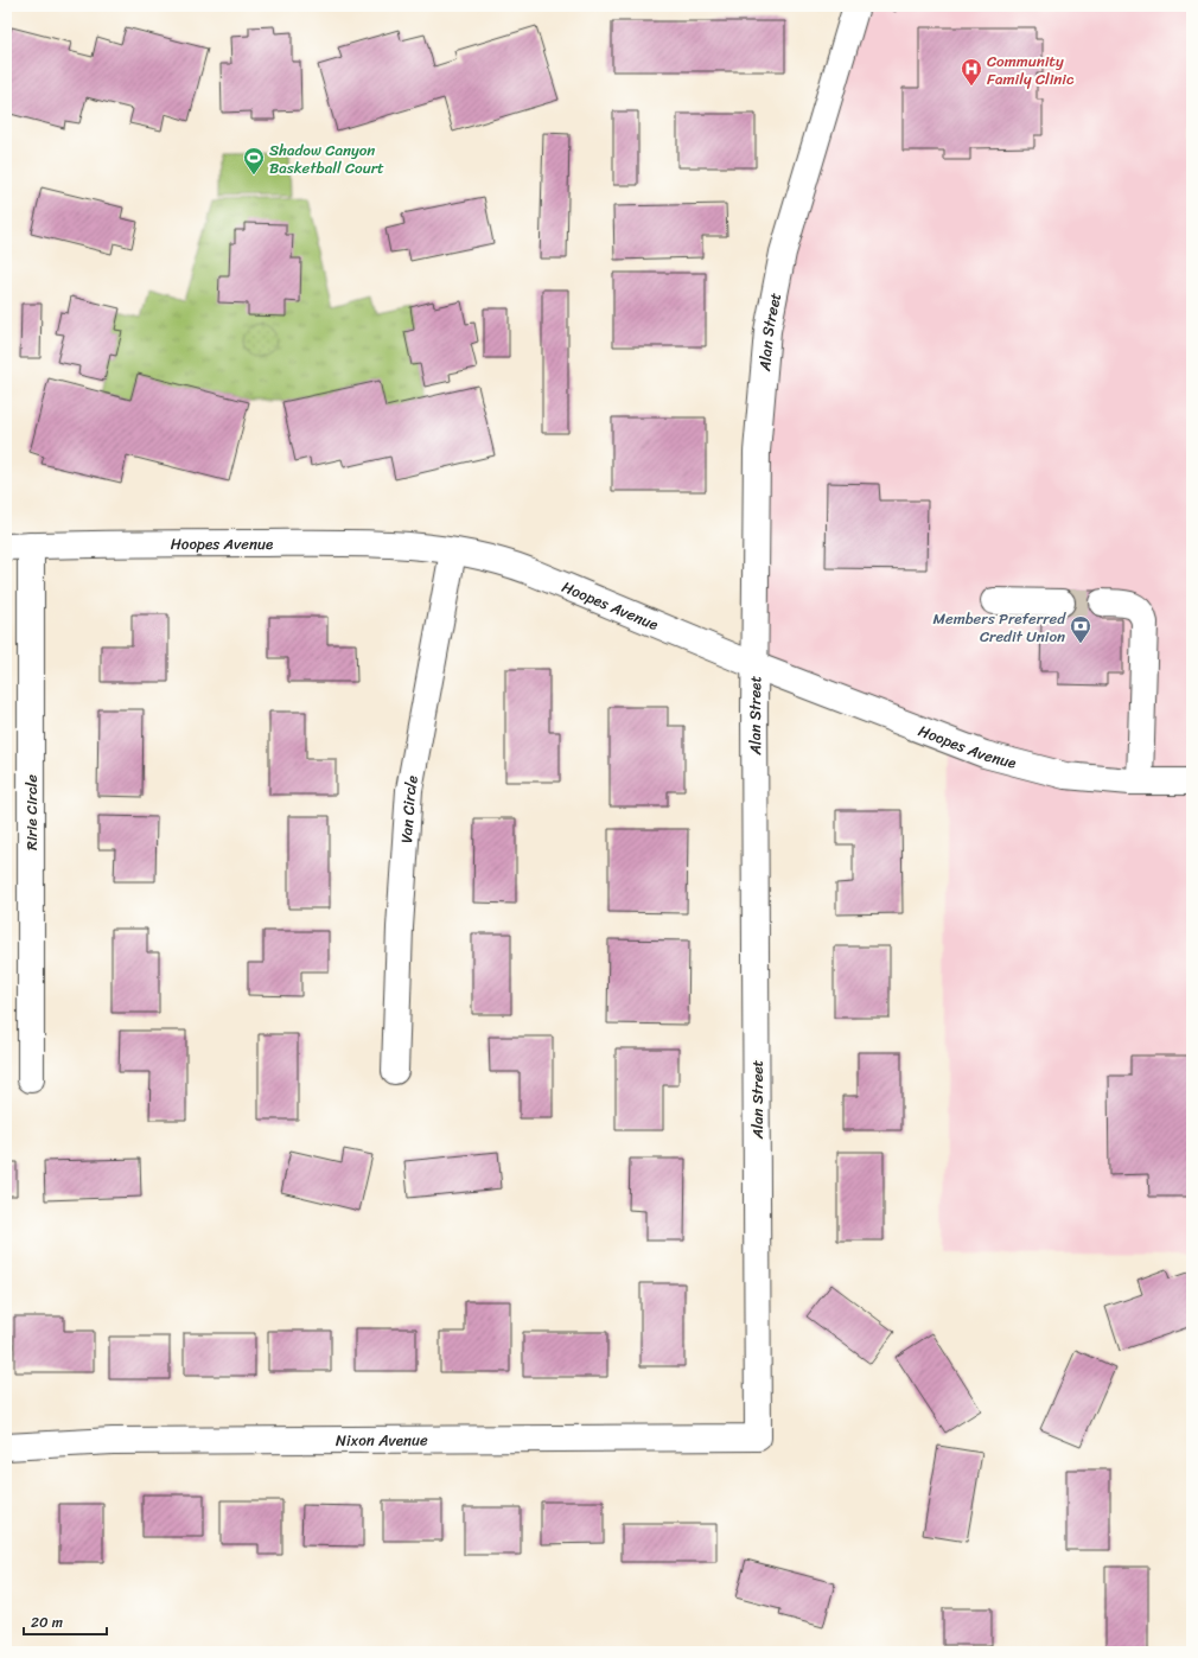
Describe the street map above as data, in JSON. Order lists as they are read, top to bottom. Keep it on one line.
{"streets":{"street":["Alan Street","Hoopes Avenue","Van Circle","Ririe Circle","Nixon Avenue"]},"crossings":[["Alan Street","Hoopes Avenue"],["Alan Street","Nixon Avenue"],["Hoopes Avenue","Van Circle"],["Hoopes Avenue","Ririe Circle"]],"places":{"hospital":["Community Family Clinic"],"sports":["Shadow Canyon Basketball Court"],"bank":["Members Preferred Credit Union"]},"scale_bar":"20 m"}
